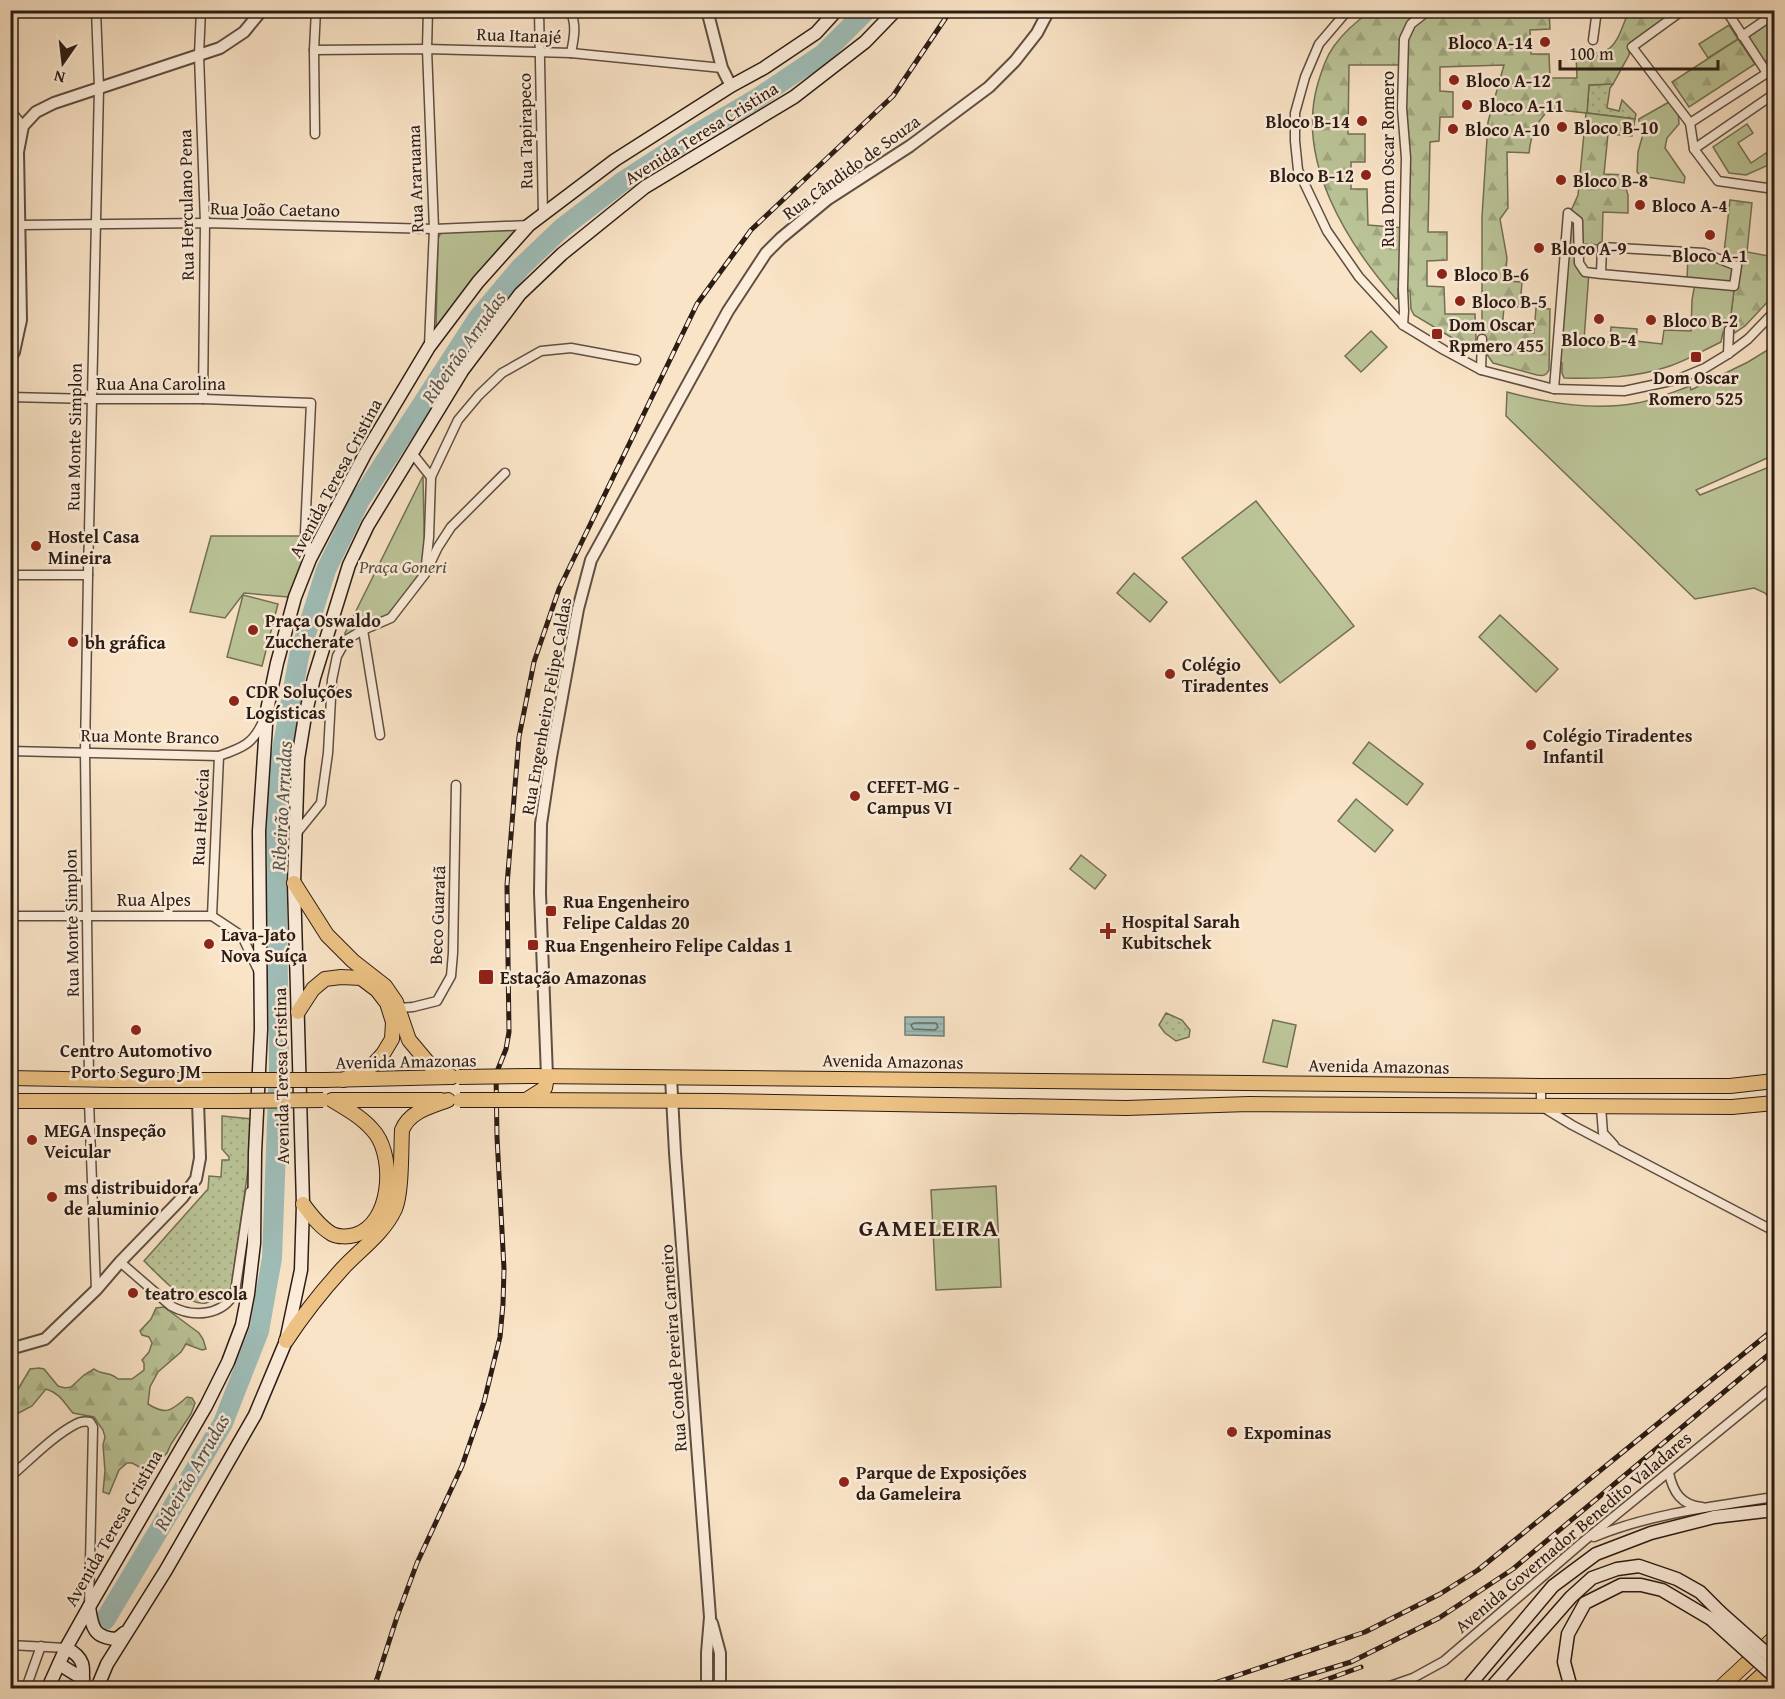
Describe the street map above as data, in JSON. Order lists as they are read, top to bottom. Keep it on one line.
{"streets":{"main road":["Avenida Teresa Cristina","Avenida Amazonas"],"street":["Rua Itanajé","Rua Tapirapeco","Rua Dom Oscar Romero","Rua Cândido de Souza","Rua Araruama","Rua Herculano Pena","Rua João Caetano","Rua Ana Carolina","Rua Monte Simplon","Rua Engenheiro Felipe Caldas","Rua Monte Branco","Rua Helvécia","Rua Alpes","Beco Guaratã","Rua Conde Pereira Carneiro","Avenida Governador Benedito Valadares"]},"crossings":[["Rua Itanajé","Rua Tapirapeco"],["Rua Itanajé","Rua Araruama"],["Rua Tapirapeco","Avenida Teresa Cristina"],["Avenida Teresa Cristina","Rua Araruama"],["Avenida Teresa Cristina","Rua João Caetano"],["Avenida Teresa Cristina","Rua Ana Carolina"],["Avenida Teresa Cristina","Rua Monte Branco"],["Avenida Teresa Cristina","Rua Alpes"],["Rua Cândido de Souza","Rua Engenheiro Felipe Caldas"],["Rua Araruama","Rua João Caetano"],["Rua Herculano Pena","Rua João Caetano"],["Rua Herculano Pena","Rua Ana Carolina"],["Rua João Caetano","Rua Monte Simplon"],["Rua Ana Carolina","Rua Monte Simplon"],["Rua Monte Simplon","Rua Monte Branco"],["Rua Monte Simplon","Rua Alpes"],["Rua Monte Simplon","Avenida Amazonas"],["Rua Engenheiro Felipe Caldas","Avenida Amazonas"],["Rua Monte Branco","Rua Helvécia"],["Rua Helvécia","Rua Alpes"],["Avenida Amazonas","Rua Conde Pereira Carneiro"]],"districts":["GAMELEIRA"],"water":["Ribeirão Arrudas"],"parks":["Praça Goneri"],"places":{"other":["Bloco A-14","Bloco A-12","Bloco A-11","Bloco B-14","Bloco B-10","Bloco A-10","Bloco B-12","Bloco B-8","Bloco A-4","Bloco A-1","Bloco A-9","Bloco B-6","Bloco B-5","Bloco B-4","Bloco B-2","Hostel Casa Mineira","Praça Oswaldo Zuccherate","bh gráfica","Colégio Tiradentes","CDR Soluções Logísticas","Colégio Tiradentes Infantil","CEFET-MG - Campus VI","Lava-Jato Nova Suíça","Centro Automotivo Porto Seguro JM","MEGA Inspeção Veicular","ms distribuidora de aluminio","teatro escola","Expominas","Parque de Exposições da Gameleira"],"transit":["Dom Oscar Rpmero 455","Dom Oscar Romero 525","Rua Engenheiro Felipe Caldas 20","Rua Engenheiro Felipe Caldas 1","Estação Amazonas"],"health":["Hospital Sarah Kubitschek"]},"scale_bar":"100 m","north":"bottom"}
